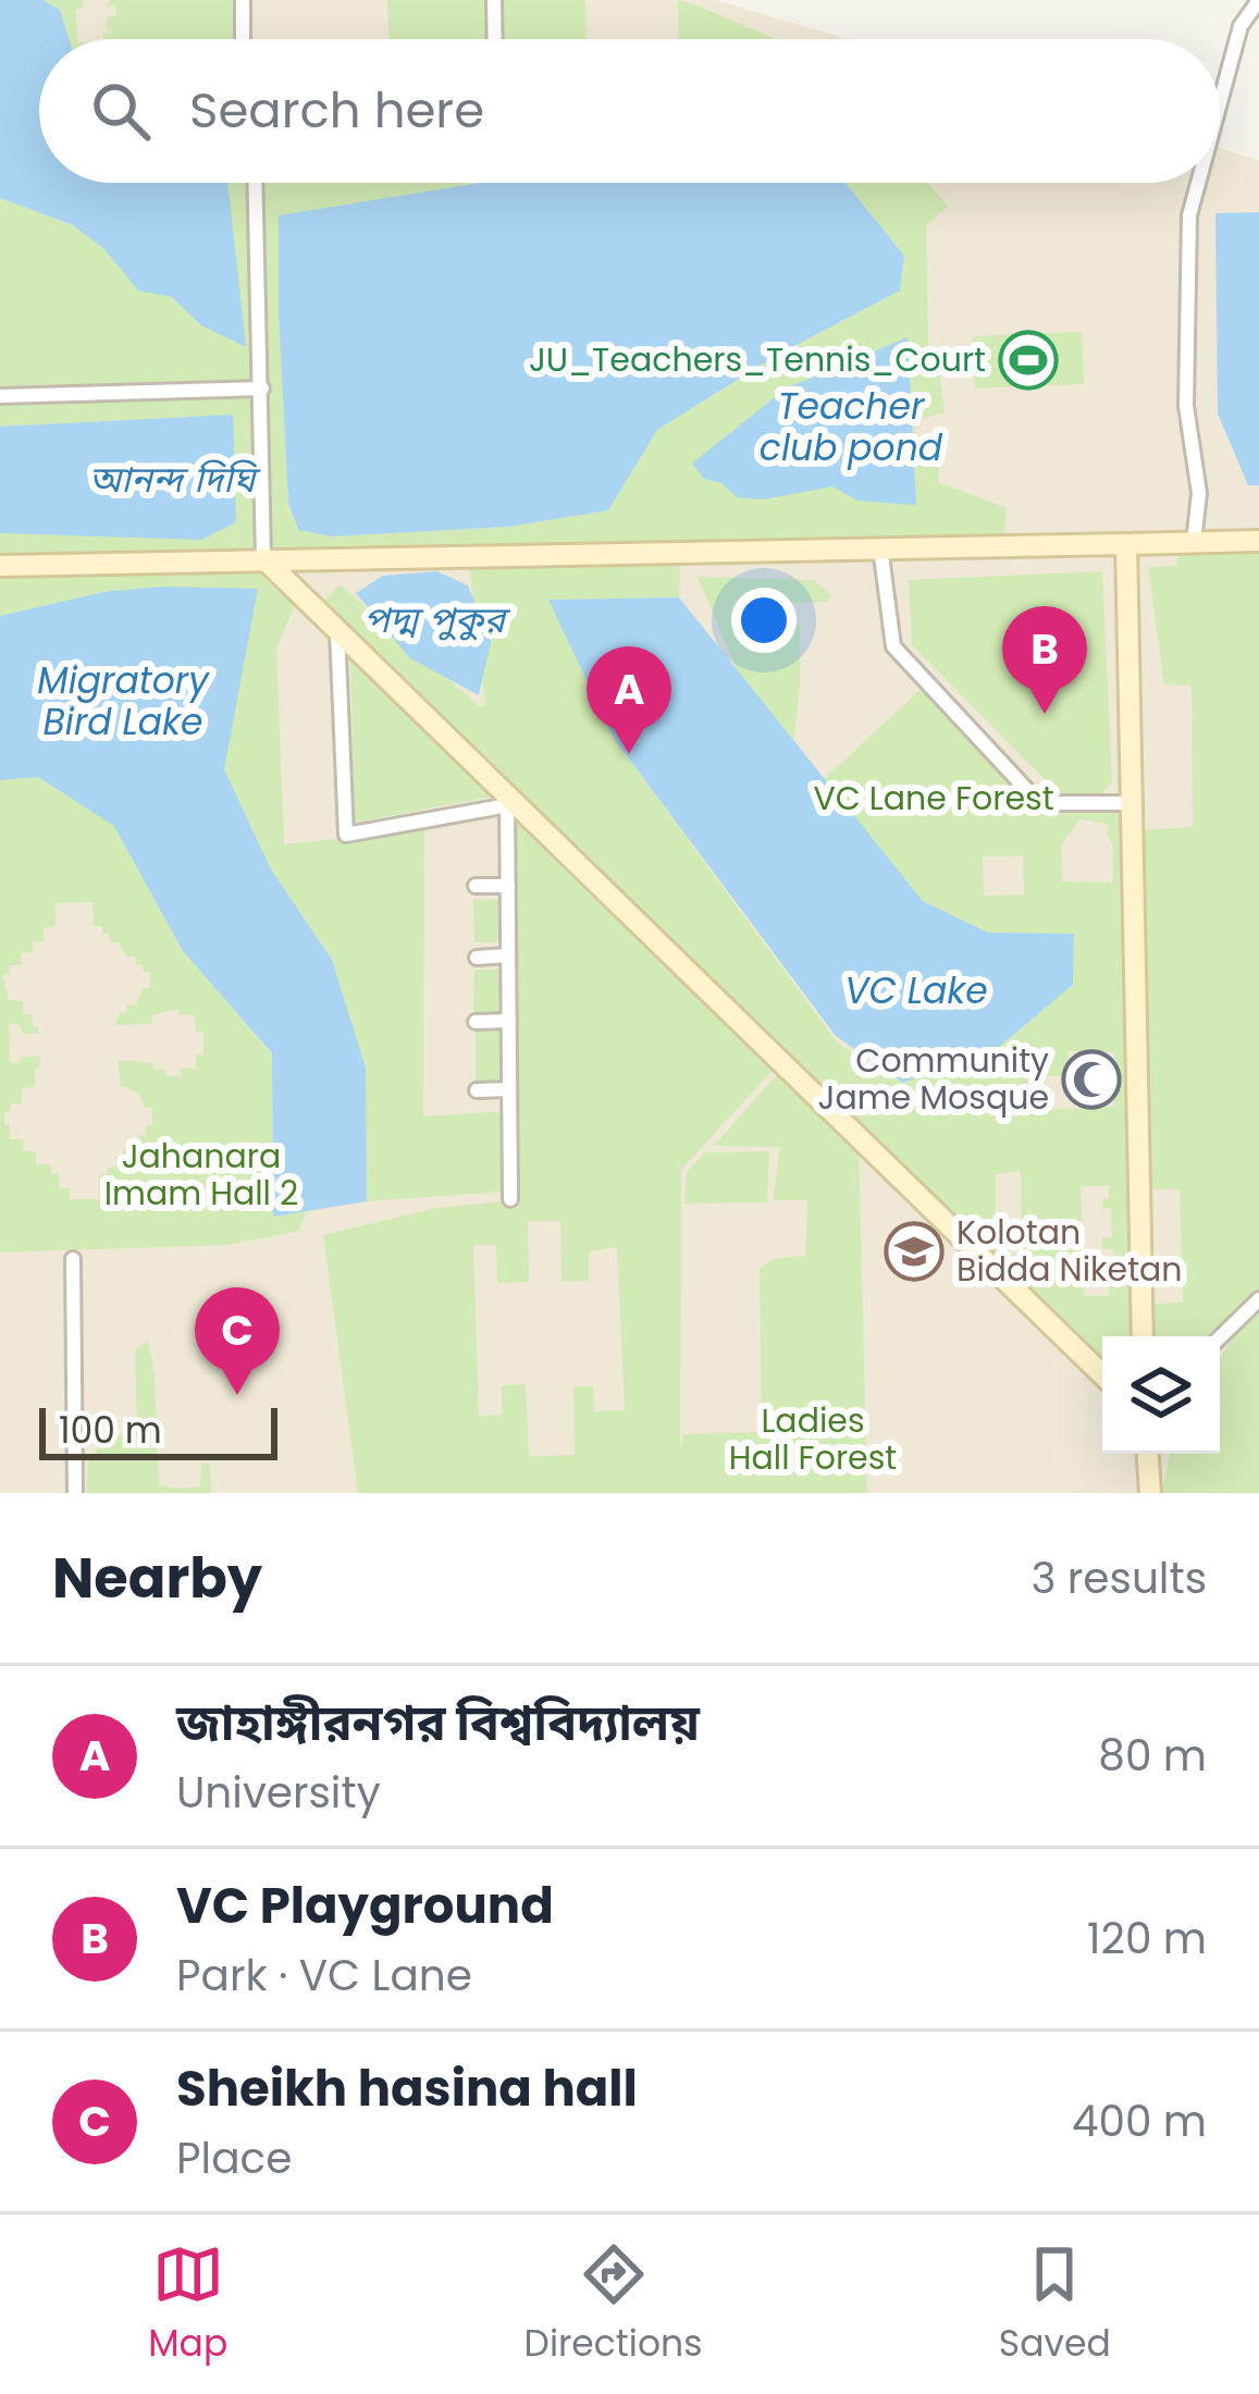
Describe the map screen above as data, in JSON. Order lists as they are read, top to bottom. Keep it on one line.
{"water":["Teacher club pond","আনন্দ দিঘি","পদ্ম পুকুর","Migratory Bird Lake","VC Lake"],"parks":["VC Lane Forest","Jahanara Imam Hall 2","Ladies Hall Forest"],"places":{"sports":["JU_Teachers_Tennis_Court"],"mosque":["Community Jame Mosque"],"school or university":["Kolotan Bidda Niketan"]},"scale_bar":"100 m","page":{"search":"Search here","pins":["B","A","C"],"scale":"100 m","heading":["Nearby","3 results"],"list":[{"mark":"A","name":"জাহাঙ্গীরনগর বিশ্ববিদ্যালয়","note":"University","value":"80 m"},{"mark":"B","name":"VC Playground","note":"Park · VC Lane","value":"120 m"},{"mark":"C","name":"Sheikh hasina hall","note":"Place","value":"400 m"}],"nav":["Map","Directions","Saved"]}}
